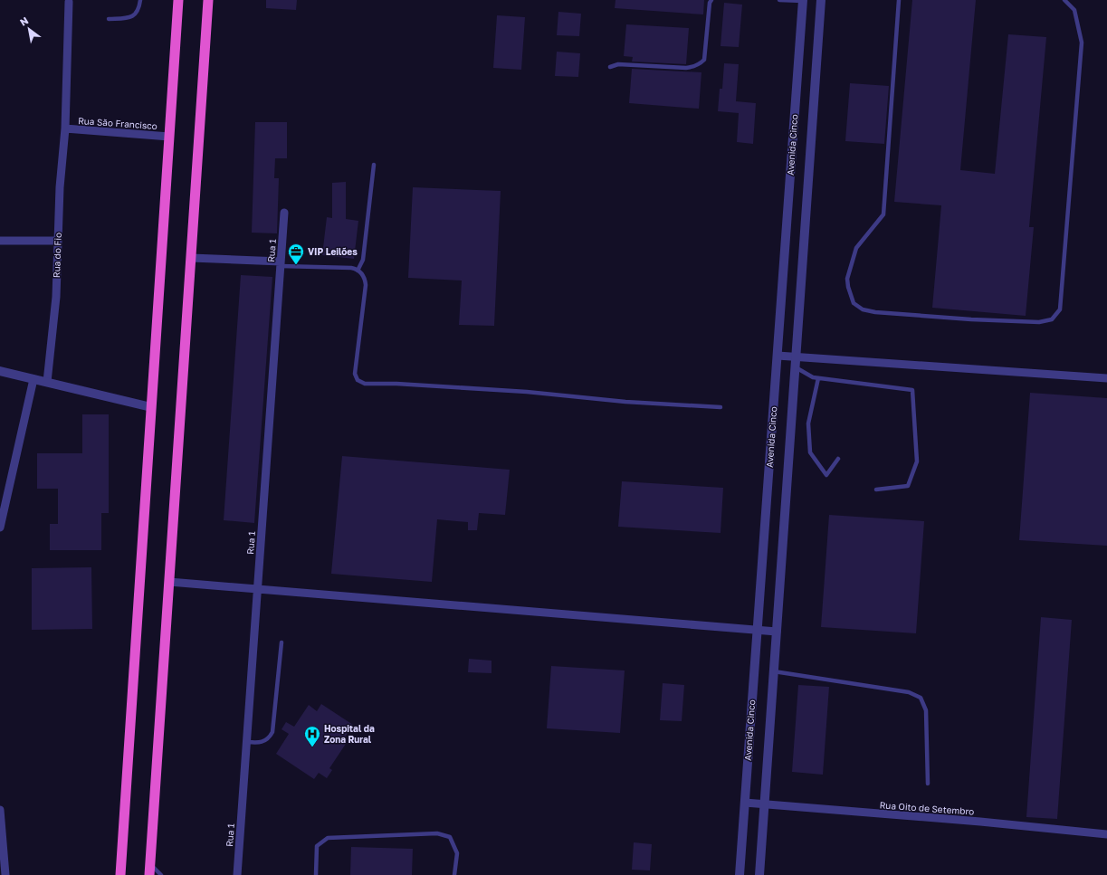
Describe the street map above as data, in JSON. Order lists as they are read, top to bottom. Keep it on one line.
{"streets":{"street":["Rua São Francisco","Avenida Cinco","Rua 1","Rua do Fio","Rua Oito de Setembro"]},"crossings":[["Rua São Francisco","Rua do Fio"],["Avenida Cinco","Rua Oito de Setembro"]],"places":{"office":["VIP Leilões"],"hospital":["Hospital da Zona Rural"]},"north":"top left"}
